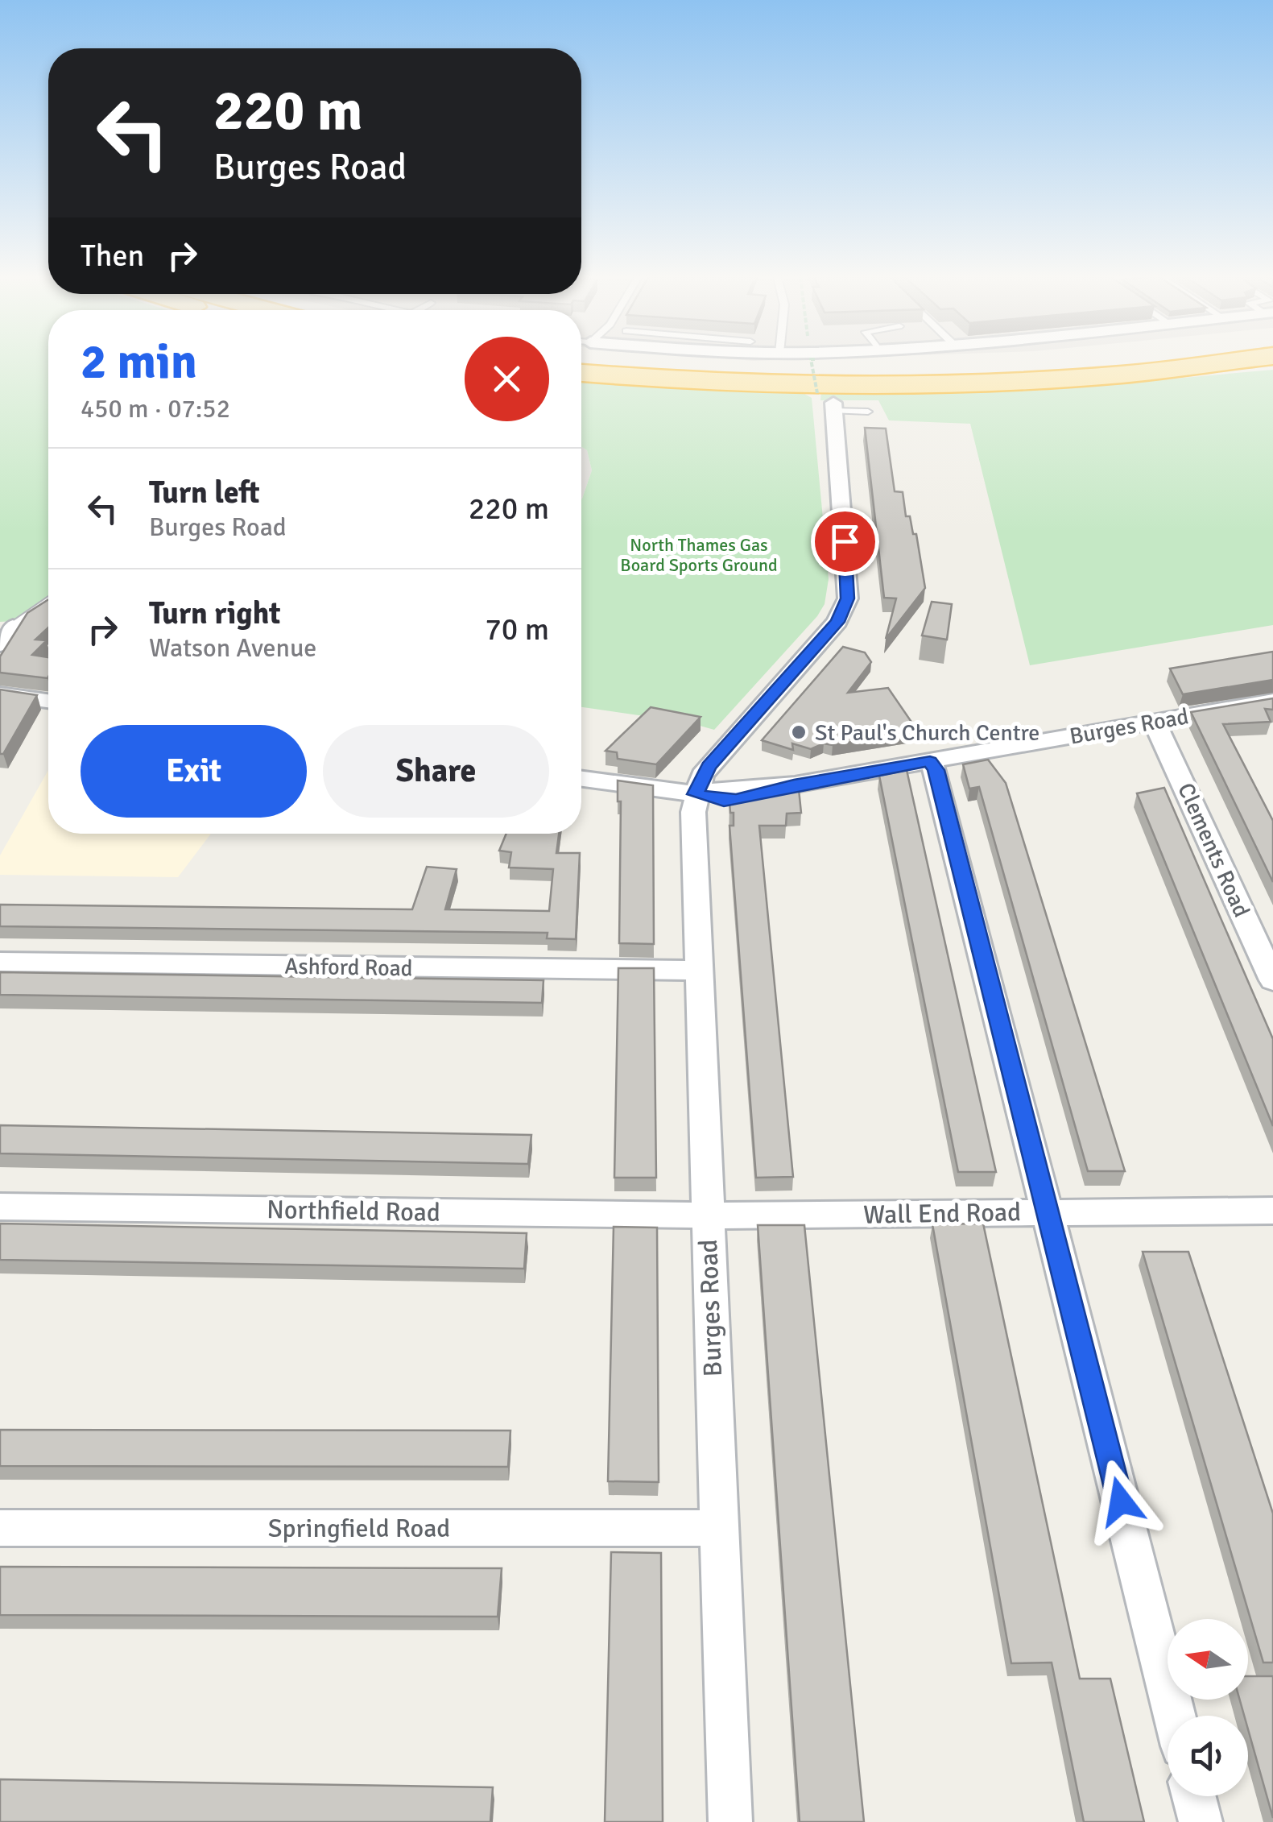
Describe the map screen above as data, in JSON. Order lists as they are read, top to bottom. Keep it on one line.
{"streets":{"street":["Burges Road","Clements Road","Ashford Road","Northfield Road","Wall End Road","Springfield Road"]},"crossings":[["Burges Road","Clements Road"],["Burges Road","Ashford Road"],["Burges Road","Northfield Road"],["Burges Road","Wall End Road"],["Burges Road","Springfield Road"],["Northfield Road","Wall End Road"]],"parks":["North Thames Gas Board Sports Ground"],"places":["St Paul's Church Centre"],"north":"left","page":{"turn":["220 m","Burges Road"],"then":"Then","heading":["2 min","450 m · 07:52"],"list":[{"name":"Turn left","note":"Burges Road","value":"220 m"},{"name":"Turn right","note":"Watson Avenue","value":"70 m"}],"buttons":["Exit","Share"]}}
